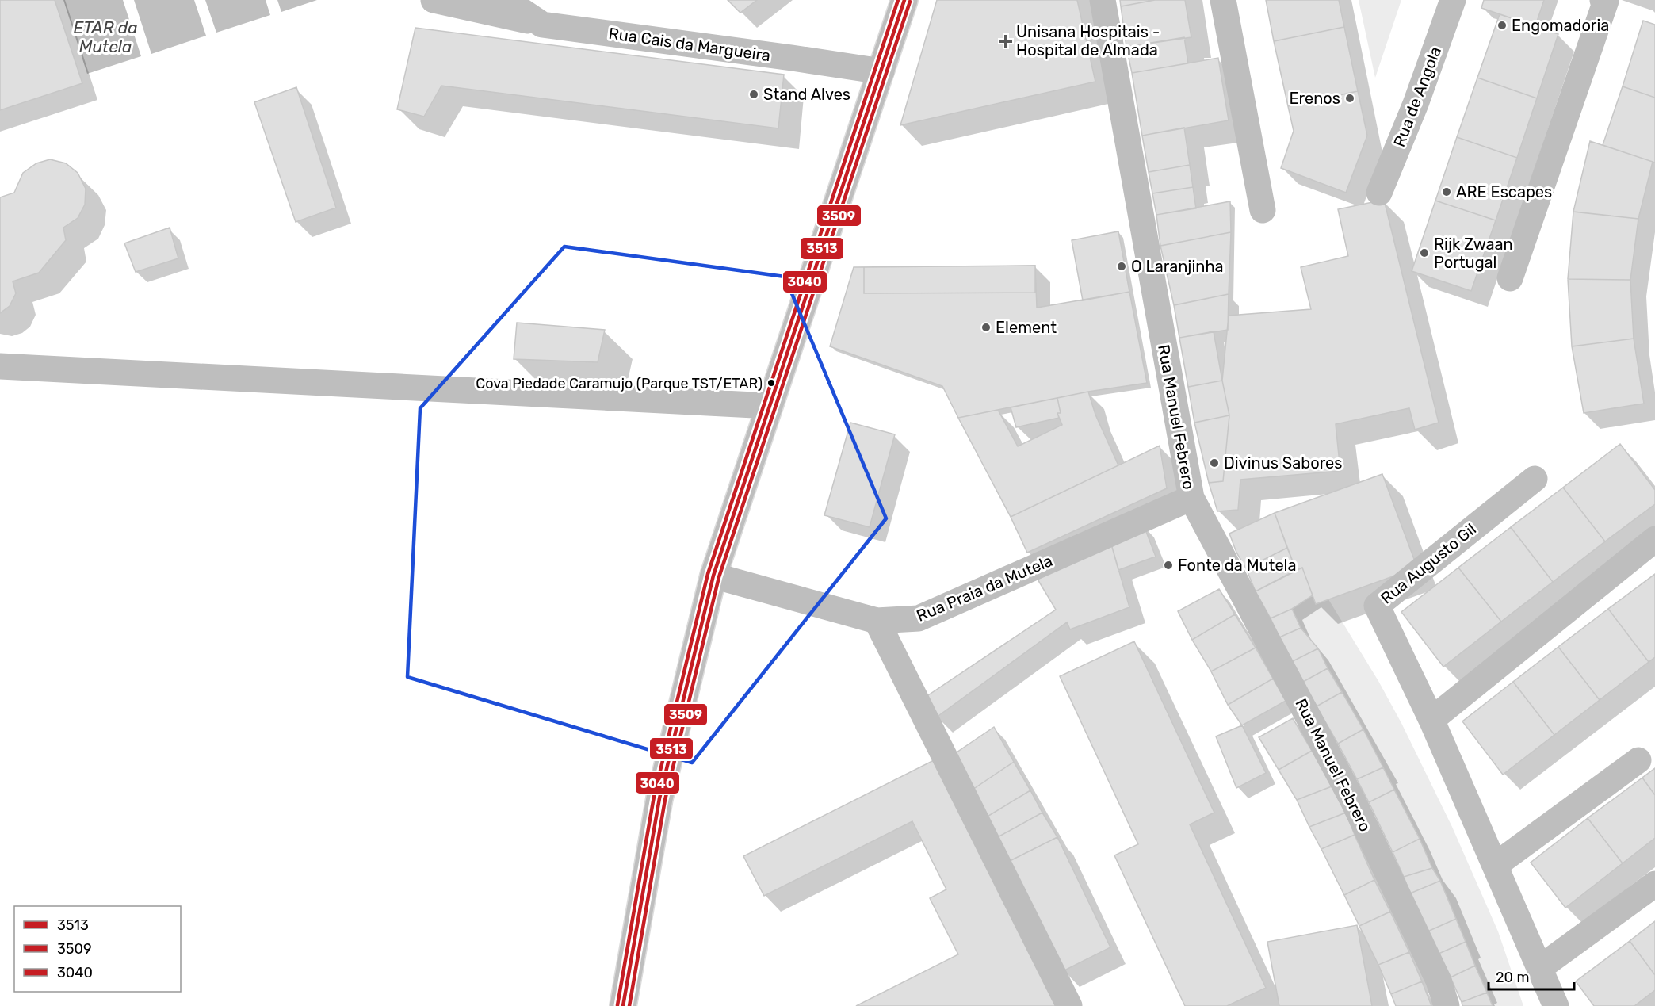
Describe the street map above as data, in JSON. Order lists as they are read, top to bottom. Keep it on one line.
{"streets":{"street":["Rua Cais da Margueira","Rua de Angola","Rua Manuel Febrero","Rua Augusto Gil","Rua Praia da Mutela"]},"crossings":[["Rua Manuel Febrero","Rua Praia da Mutela"]],"water":["ETAR da Mutela"],"places":{"other":["Engomadoria","Stand Alves","Erenos","ARE Escapes","Rijk Zwaan Portugal","O Laranjinha","Element","Cova Piedade Caramujo (Parque TST/ETAR)","Divinus Sabores","Fonte da Mutela"],"health":["Unisana Hospitais - Hospital de Almada"]},"lines":["transit line 3513","transit line 3040","transit line 3509"],"legend":["3513","3509","3040"],"scale_bar":"20 m"}
